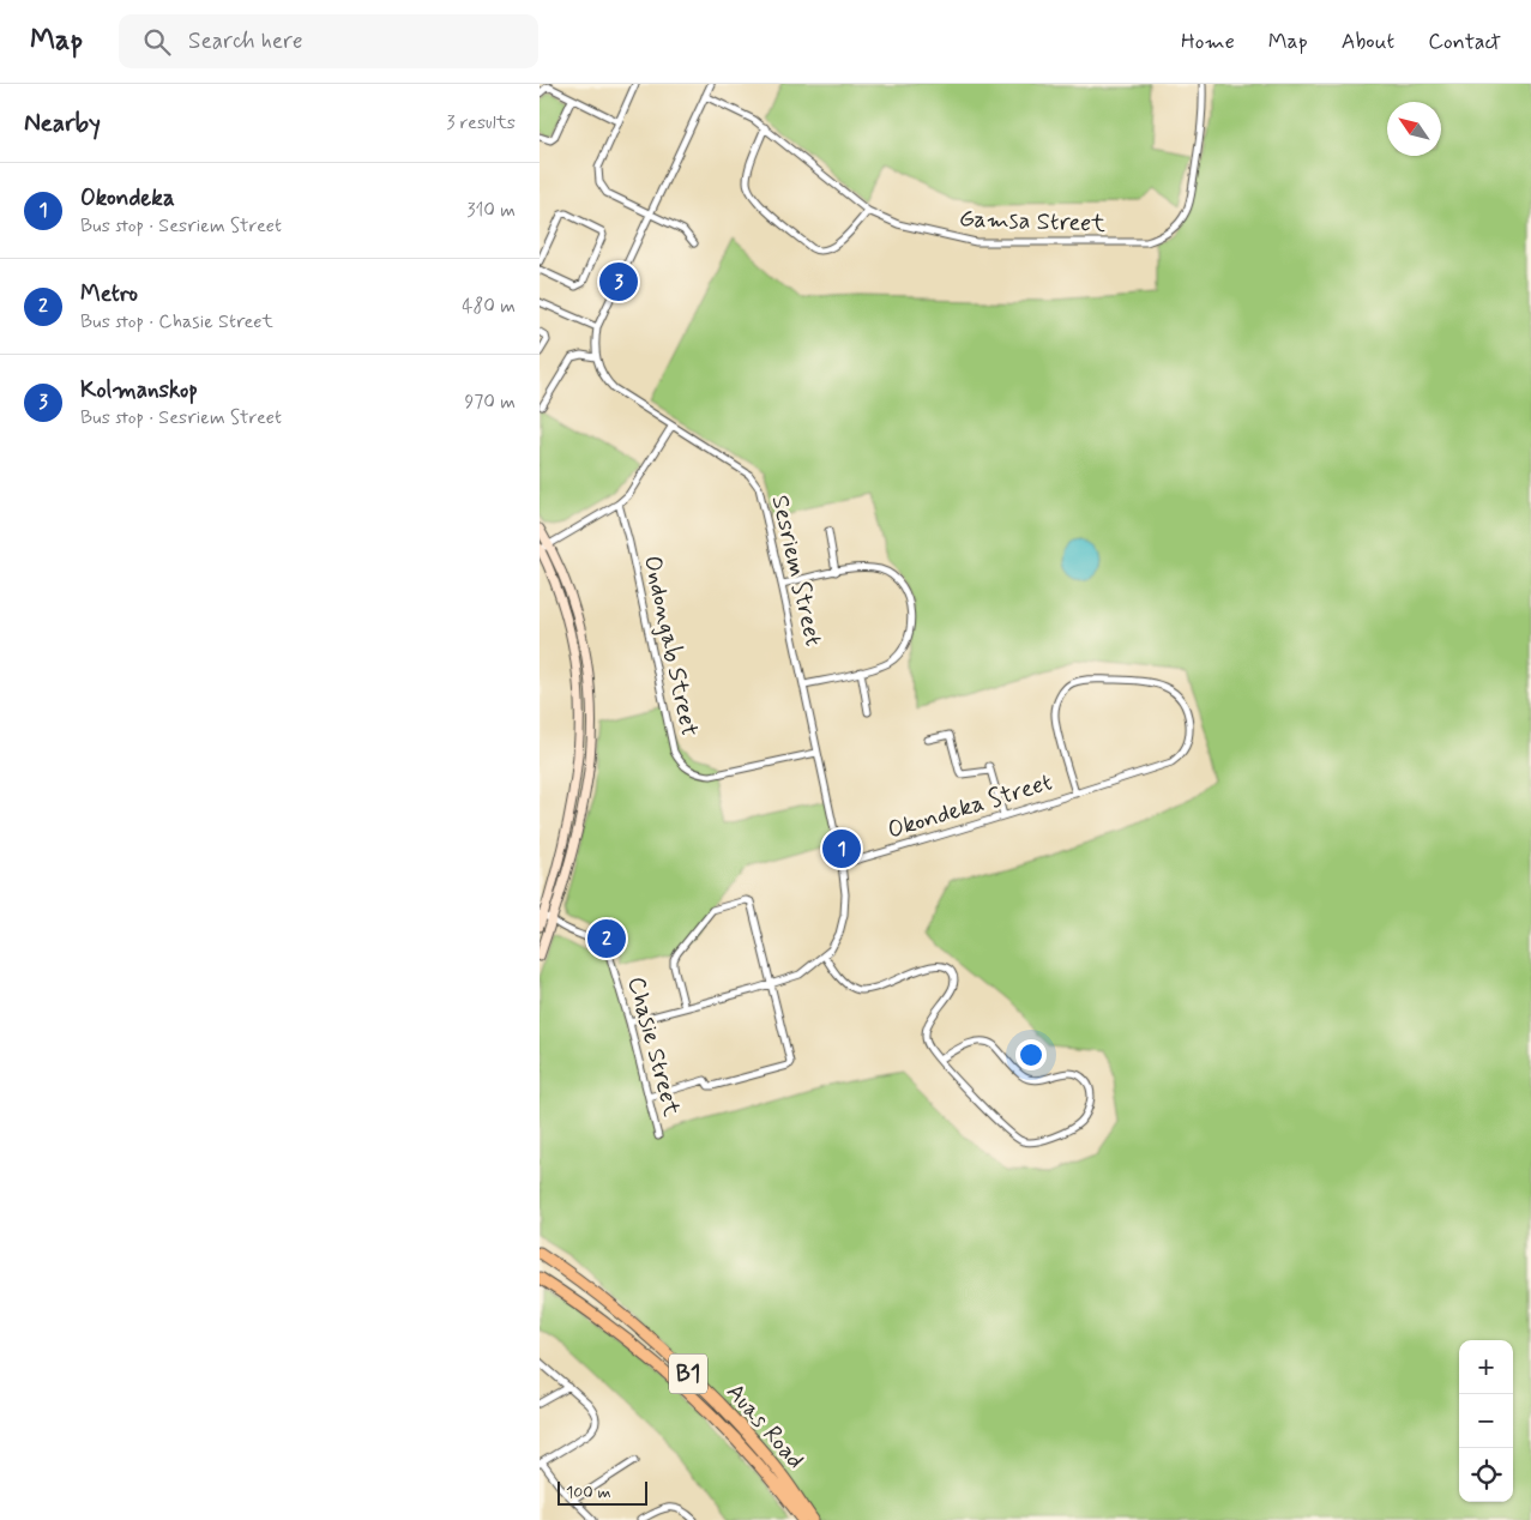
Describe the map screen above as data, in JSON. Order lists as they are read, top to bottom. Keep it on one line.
{"streets":{"highway":["B1","Auas Road"],"street":["Gamsa Street","Sesriem Street","Ondongab Street","Okondeka Street","Chasie Street"]},"crossings":[["Sesriem Street","Ondongab Street"],["Sesriem Street","Okondeka Street"],["Sesriem Street","Chasie Street"]],"scale_bar":"100 m","north":"top left","page":{"header":"Map","search":"Search here","nav":["Home","Map","About","Contact"],"heading":["Nearby","3 results"],"list":[{"mark":"1","name":"Okondeka","note":"Bus stop · Sesriem Street","value":"310 m"},{"mark":"2","name":"Metro","note":"Bus stop · Chasie Street","value":"480 m"},{"mark":"3","name":"Kolmanskop","note":"Bus stop · Sesriem Street","value":"970 m"}],"pins":["3","1","2"],"map_buttons":["+","−"],"scale":"100 m"}}
